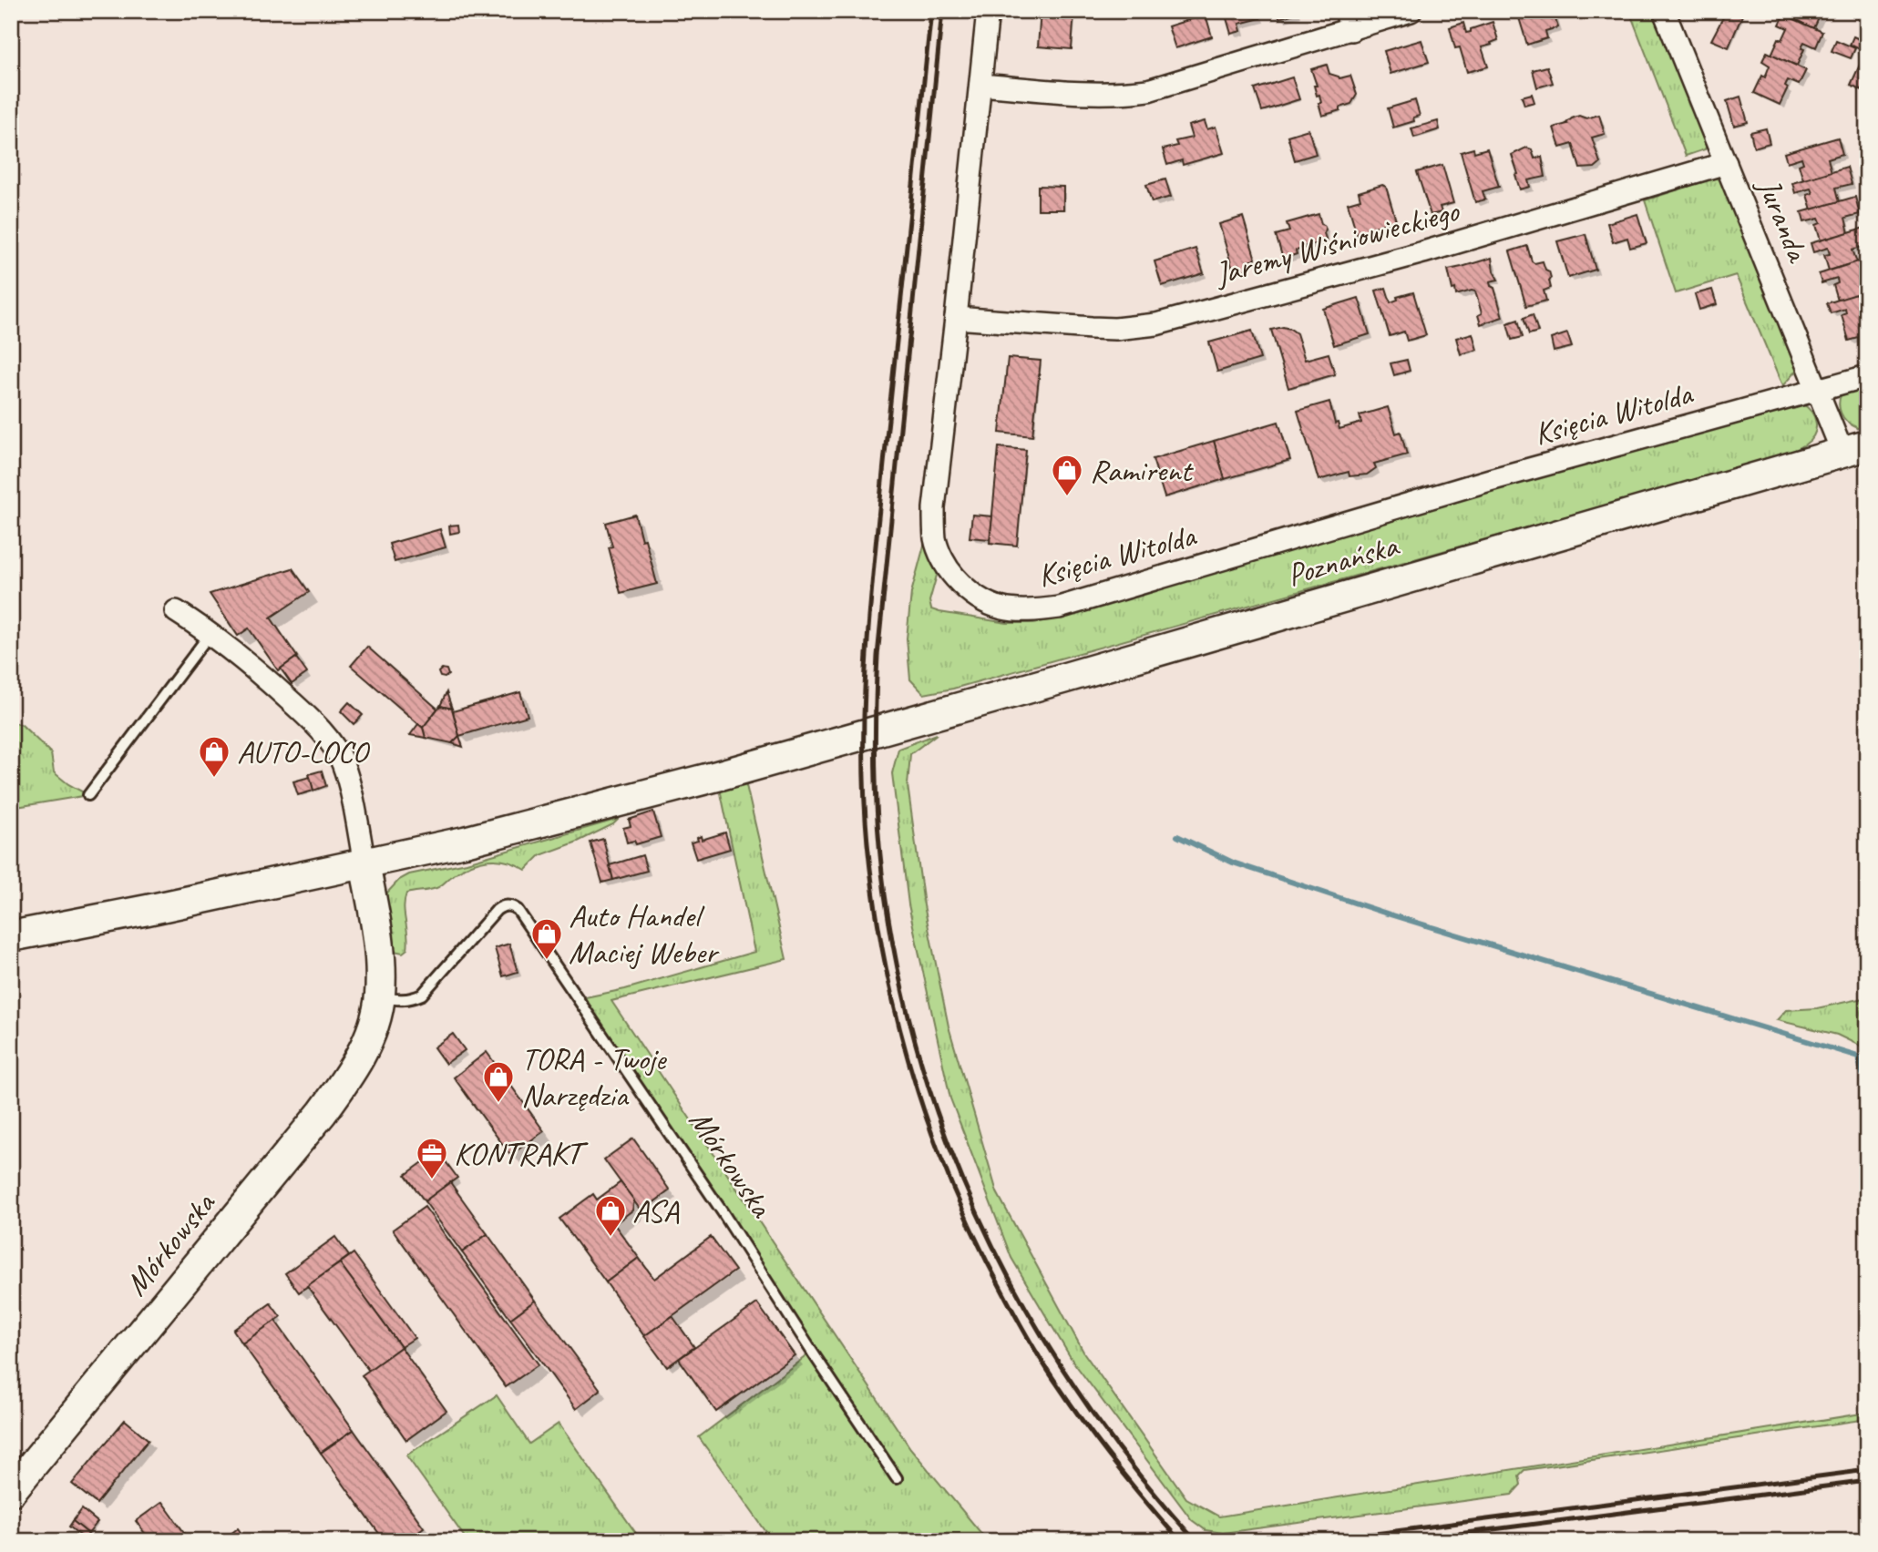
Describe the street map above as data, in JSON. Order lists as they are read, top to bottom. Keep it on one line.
{"streets":{"main road":["Poznańska","Mórkowska"],"street":["Juranda","Jaremy Wiśniowieckiego","Księcia Witolda"]},"crossings":[["Juranda","Jaremy Wiśniowieckiego"],["Juranda","Księcia Witolda"],["Juranda","Poznańska"],["Jaremy Wiśniowieckiego","Księcia Witolda"],["Poznańska","Mórkowska"]],"places":{"shop":["Ramirent","AUTO-LOCO","Auto Handel Maciej Weber","TORA - Twoje Narzędzia","ASA"],"office":["KONTRAKT"]}}
